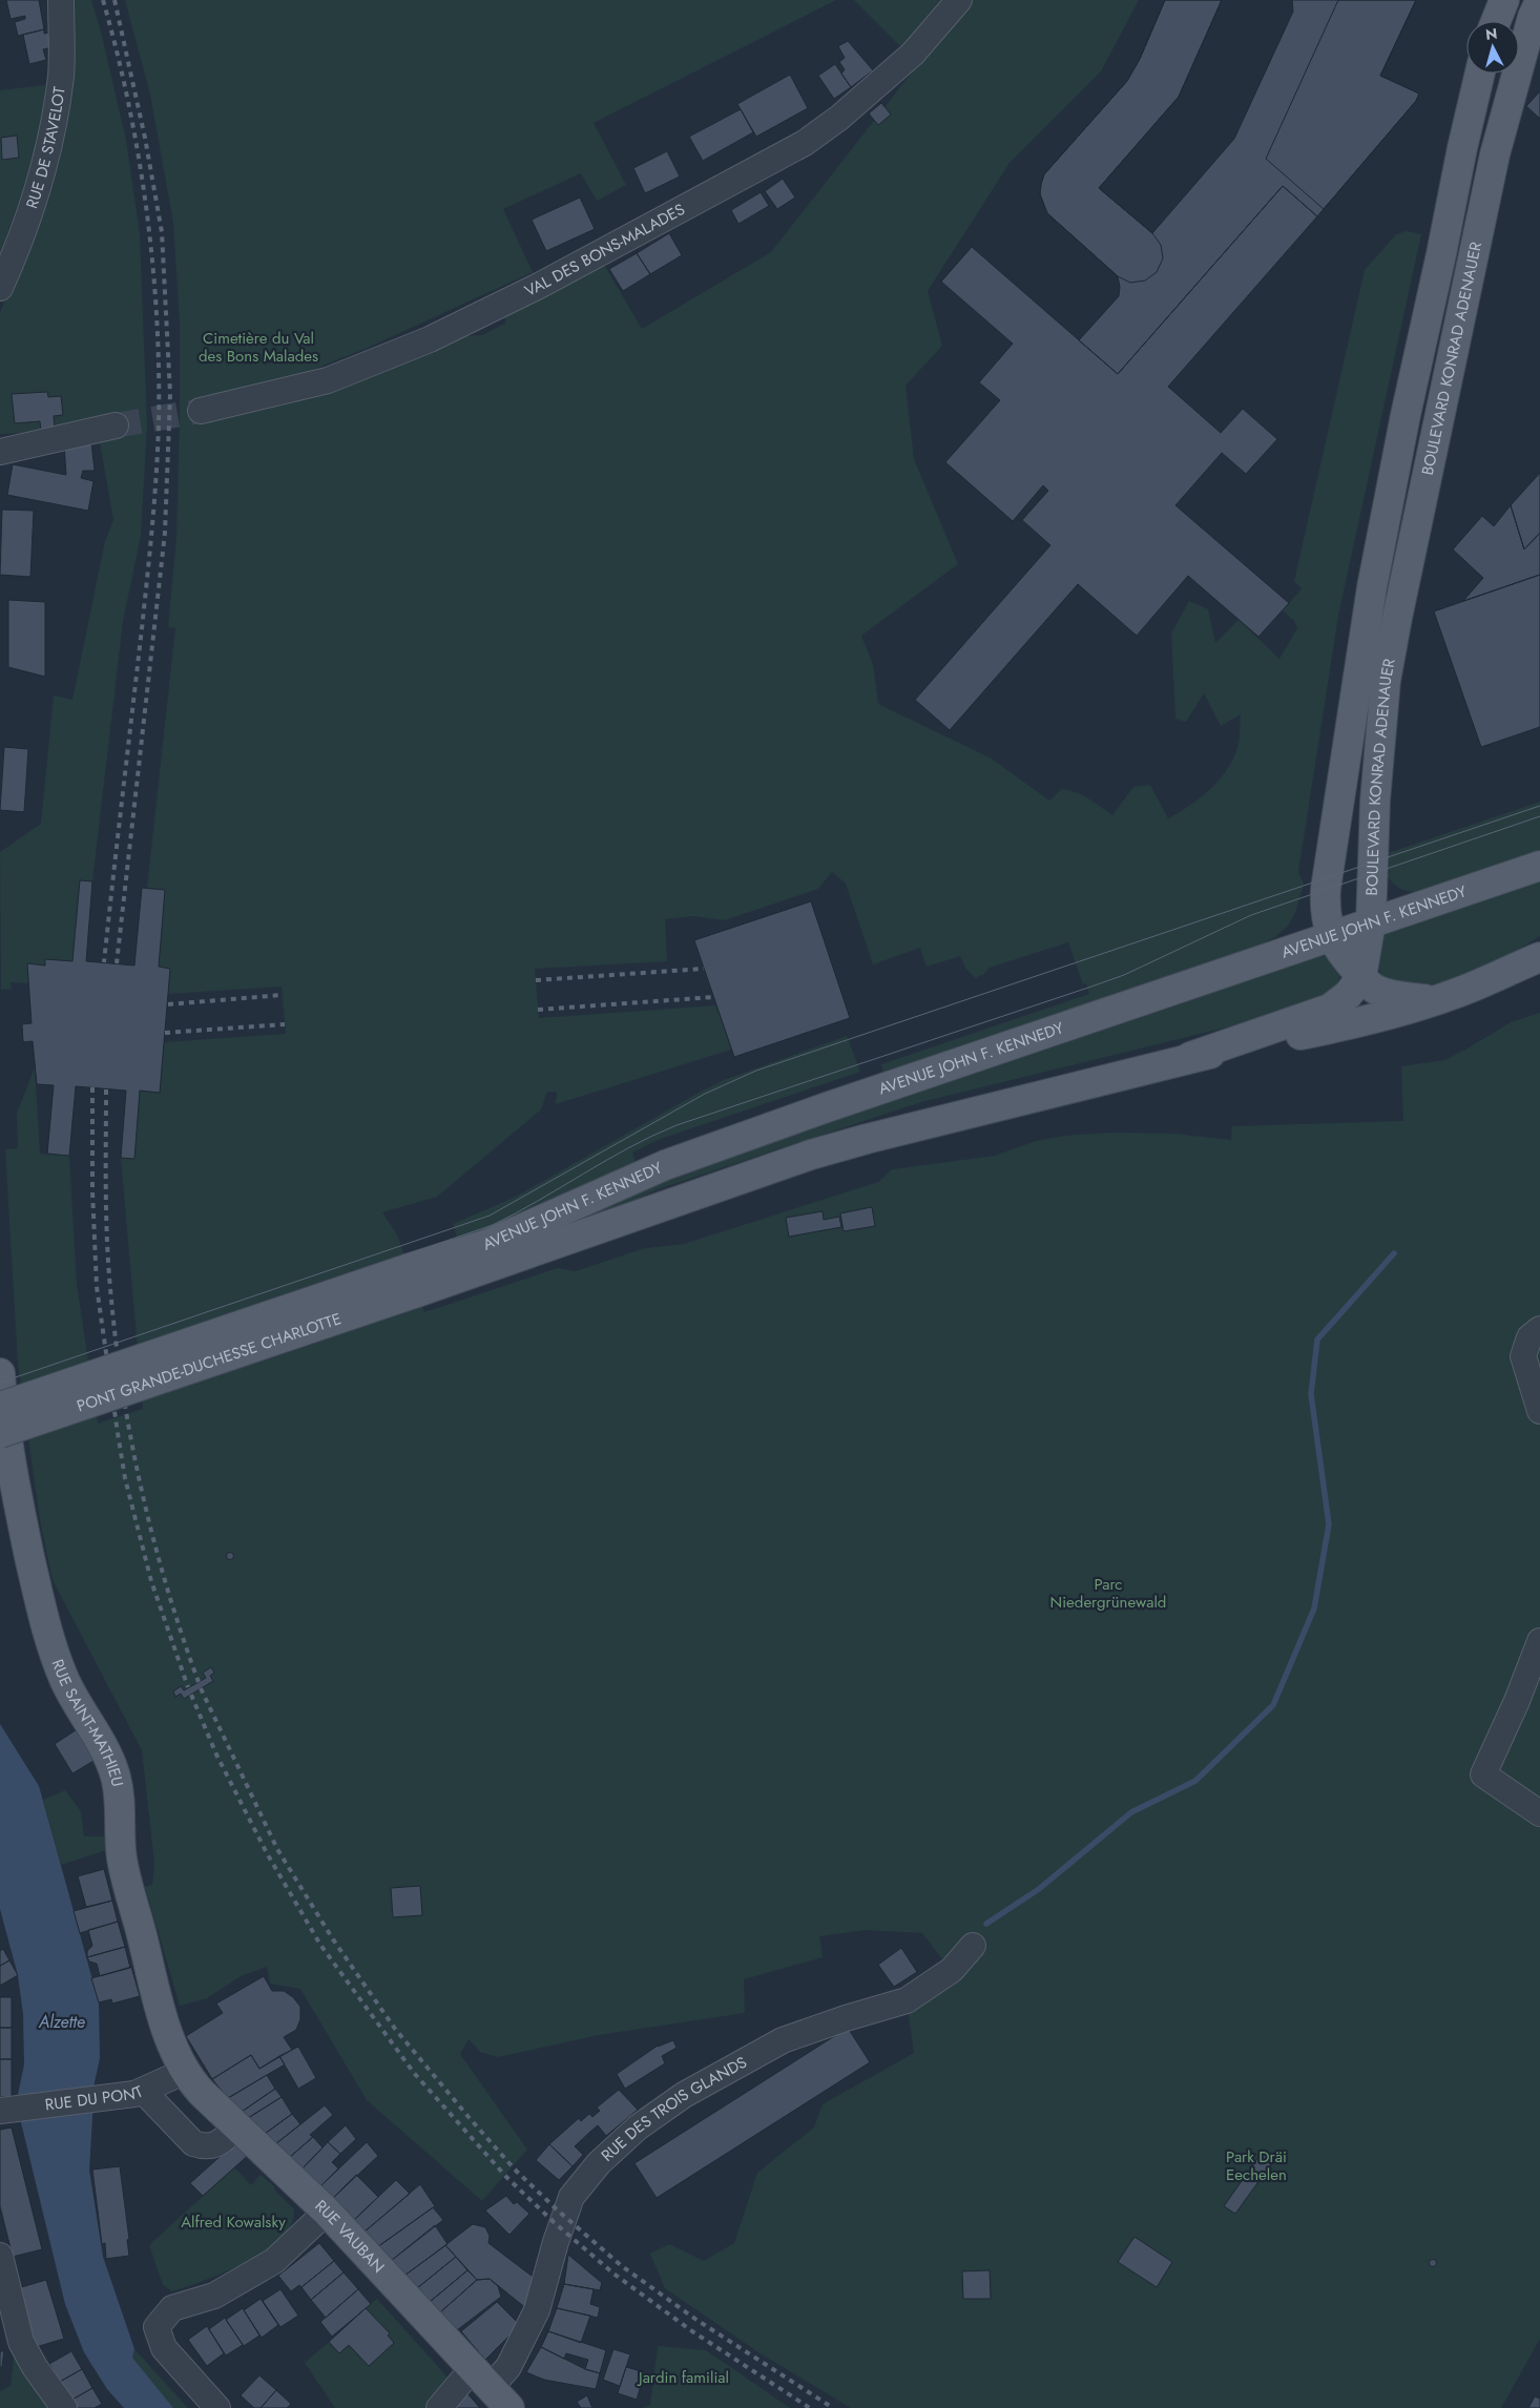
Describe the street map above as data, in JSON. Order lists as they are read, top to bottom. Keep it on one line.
{"streets":{"main road":["BOULEVARD KONRAD ADENAUER","AVENUE JOHN F. KENNEDY","PONT GRANDE-DUCHESSE CHARLOTTE","RUE SAINT-MATHIEU","RUE VAUBAN"],"street":["RUE DE STAVELOT","VAL DES BONS-MALADES","RUE DU PONT","RUE DES TROIS GLANDS"]},"crossings":[["BOULEVARD KONRAD ADENAUER","AVENUE JOHN F. KENNEDY"],["AVENUE JOHN F. KENNEDY","PONT GRANDE-DUCHESSE CHARLOTTE"],["RUE SAINT-MATHIEU","RUE DU PONT"],["RUE SAINT-MATHIEU","RUE VAUBAN"],["RUE DU PONT","RUE VAUBAN"],["RUE DES TROIS GLANDS","RUE VAUBAN"]],"water":["Alzette"],"parks":["Cimetière du Val des Bons Malades","Parc Niedergrünewald","Park Dräi Eechelen","Alfred Kowalsky","Jardin familial"],"north":"top"}
